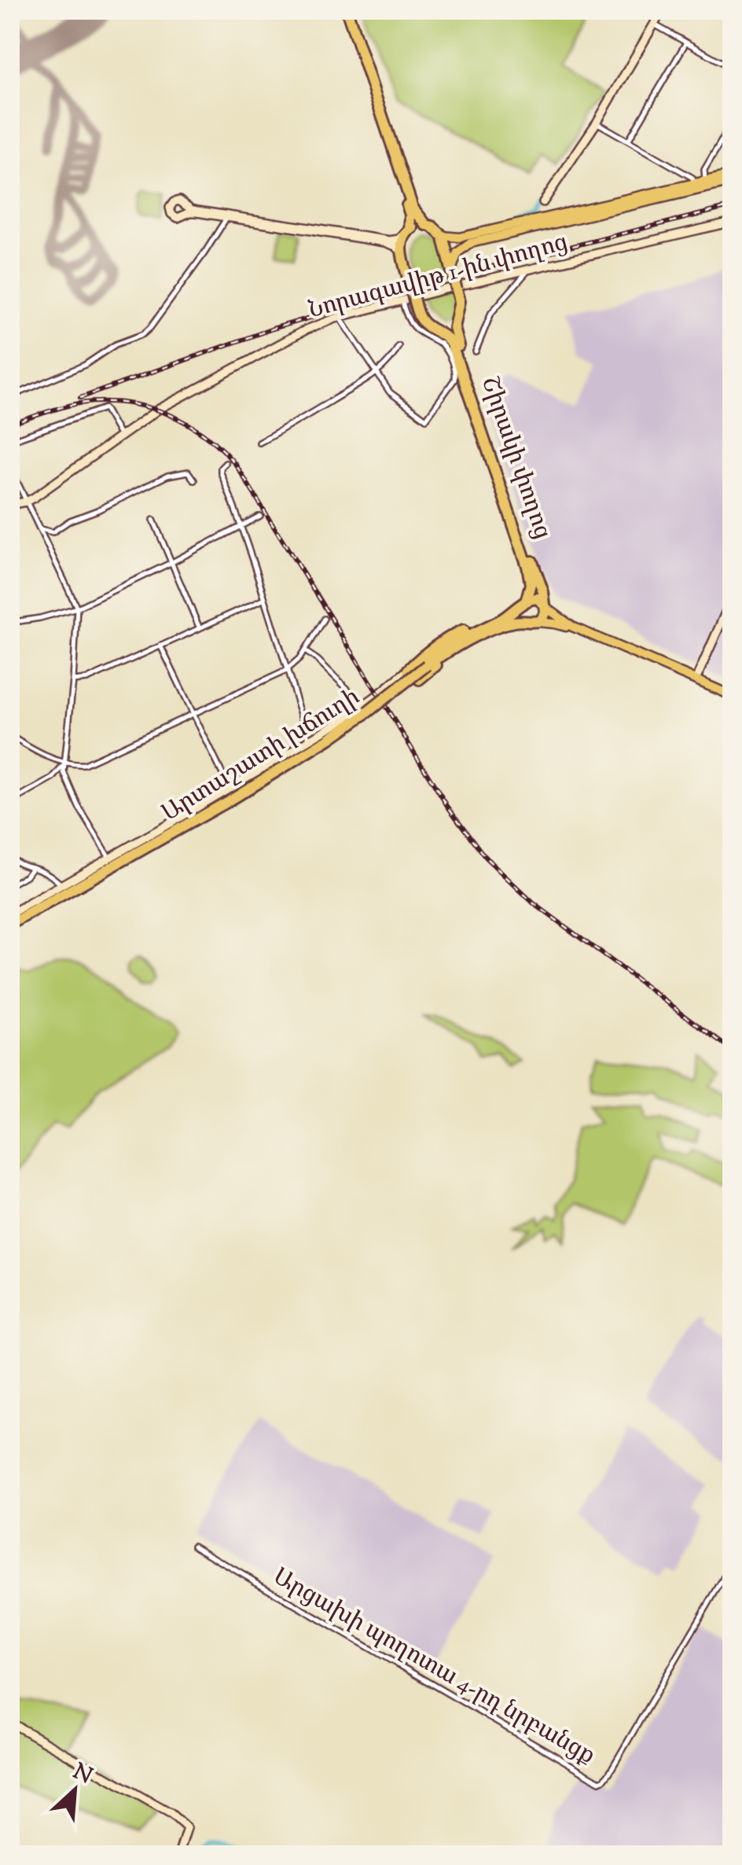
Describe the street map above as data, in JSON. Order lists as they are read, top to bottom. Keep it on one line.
{"streets":{"highway":["Շիրակի փողոց","Արտաշատի խճուղի"],"street":["Նորագավիթ 1-ին փողոց","Արցախի պողոտա 4-րդ նրբանցք"]},"crossings":[["Շիրակի փողոց","Արտաշատի խճուղի"]],"north":"top right"}
